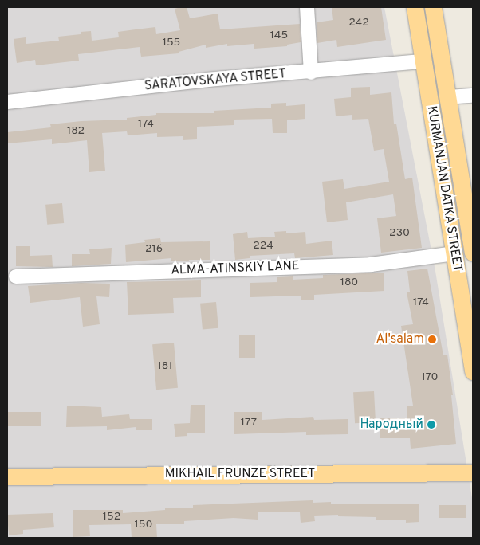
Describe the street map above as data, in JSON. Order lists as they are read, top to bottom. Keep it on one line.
{"streets":{"main road":["KURMANJAN DATKA STREET","MIKHAIL FRUNZE STREET"],"street":["SARATOVSKAYA STREET","ALMA-ATINSKIY LANE"]},"crossings":[["SARATOVSKAYA STREET","KURMANJAN DATKA STREET"],["KURMANJAN DATKA STREET","ALMA-ATINSKIY LANE"]],"places":["Al'salam","Народный"],"house_numbers":["242","145","155","174","182","230","224","216","180","174","181","170","177","152","150"]}
